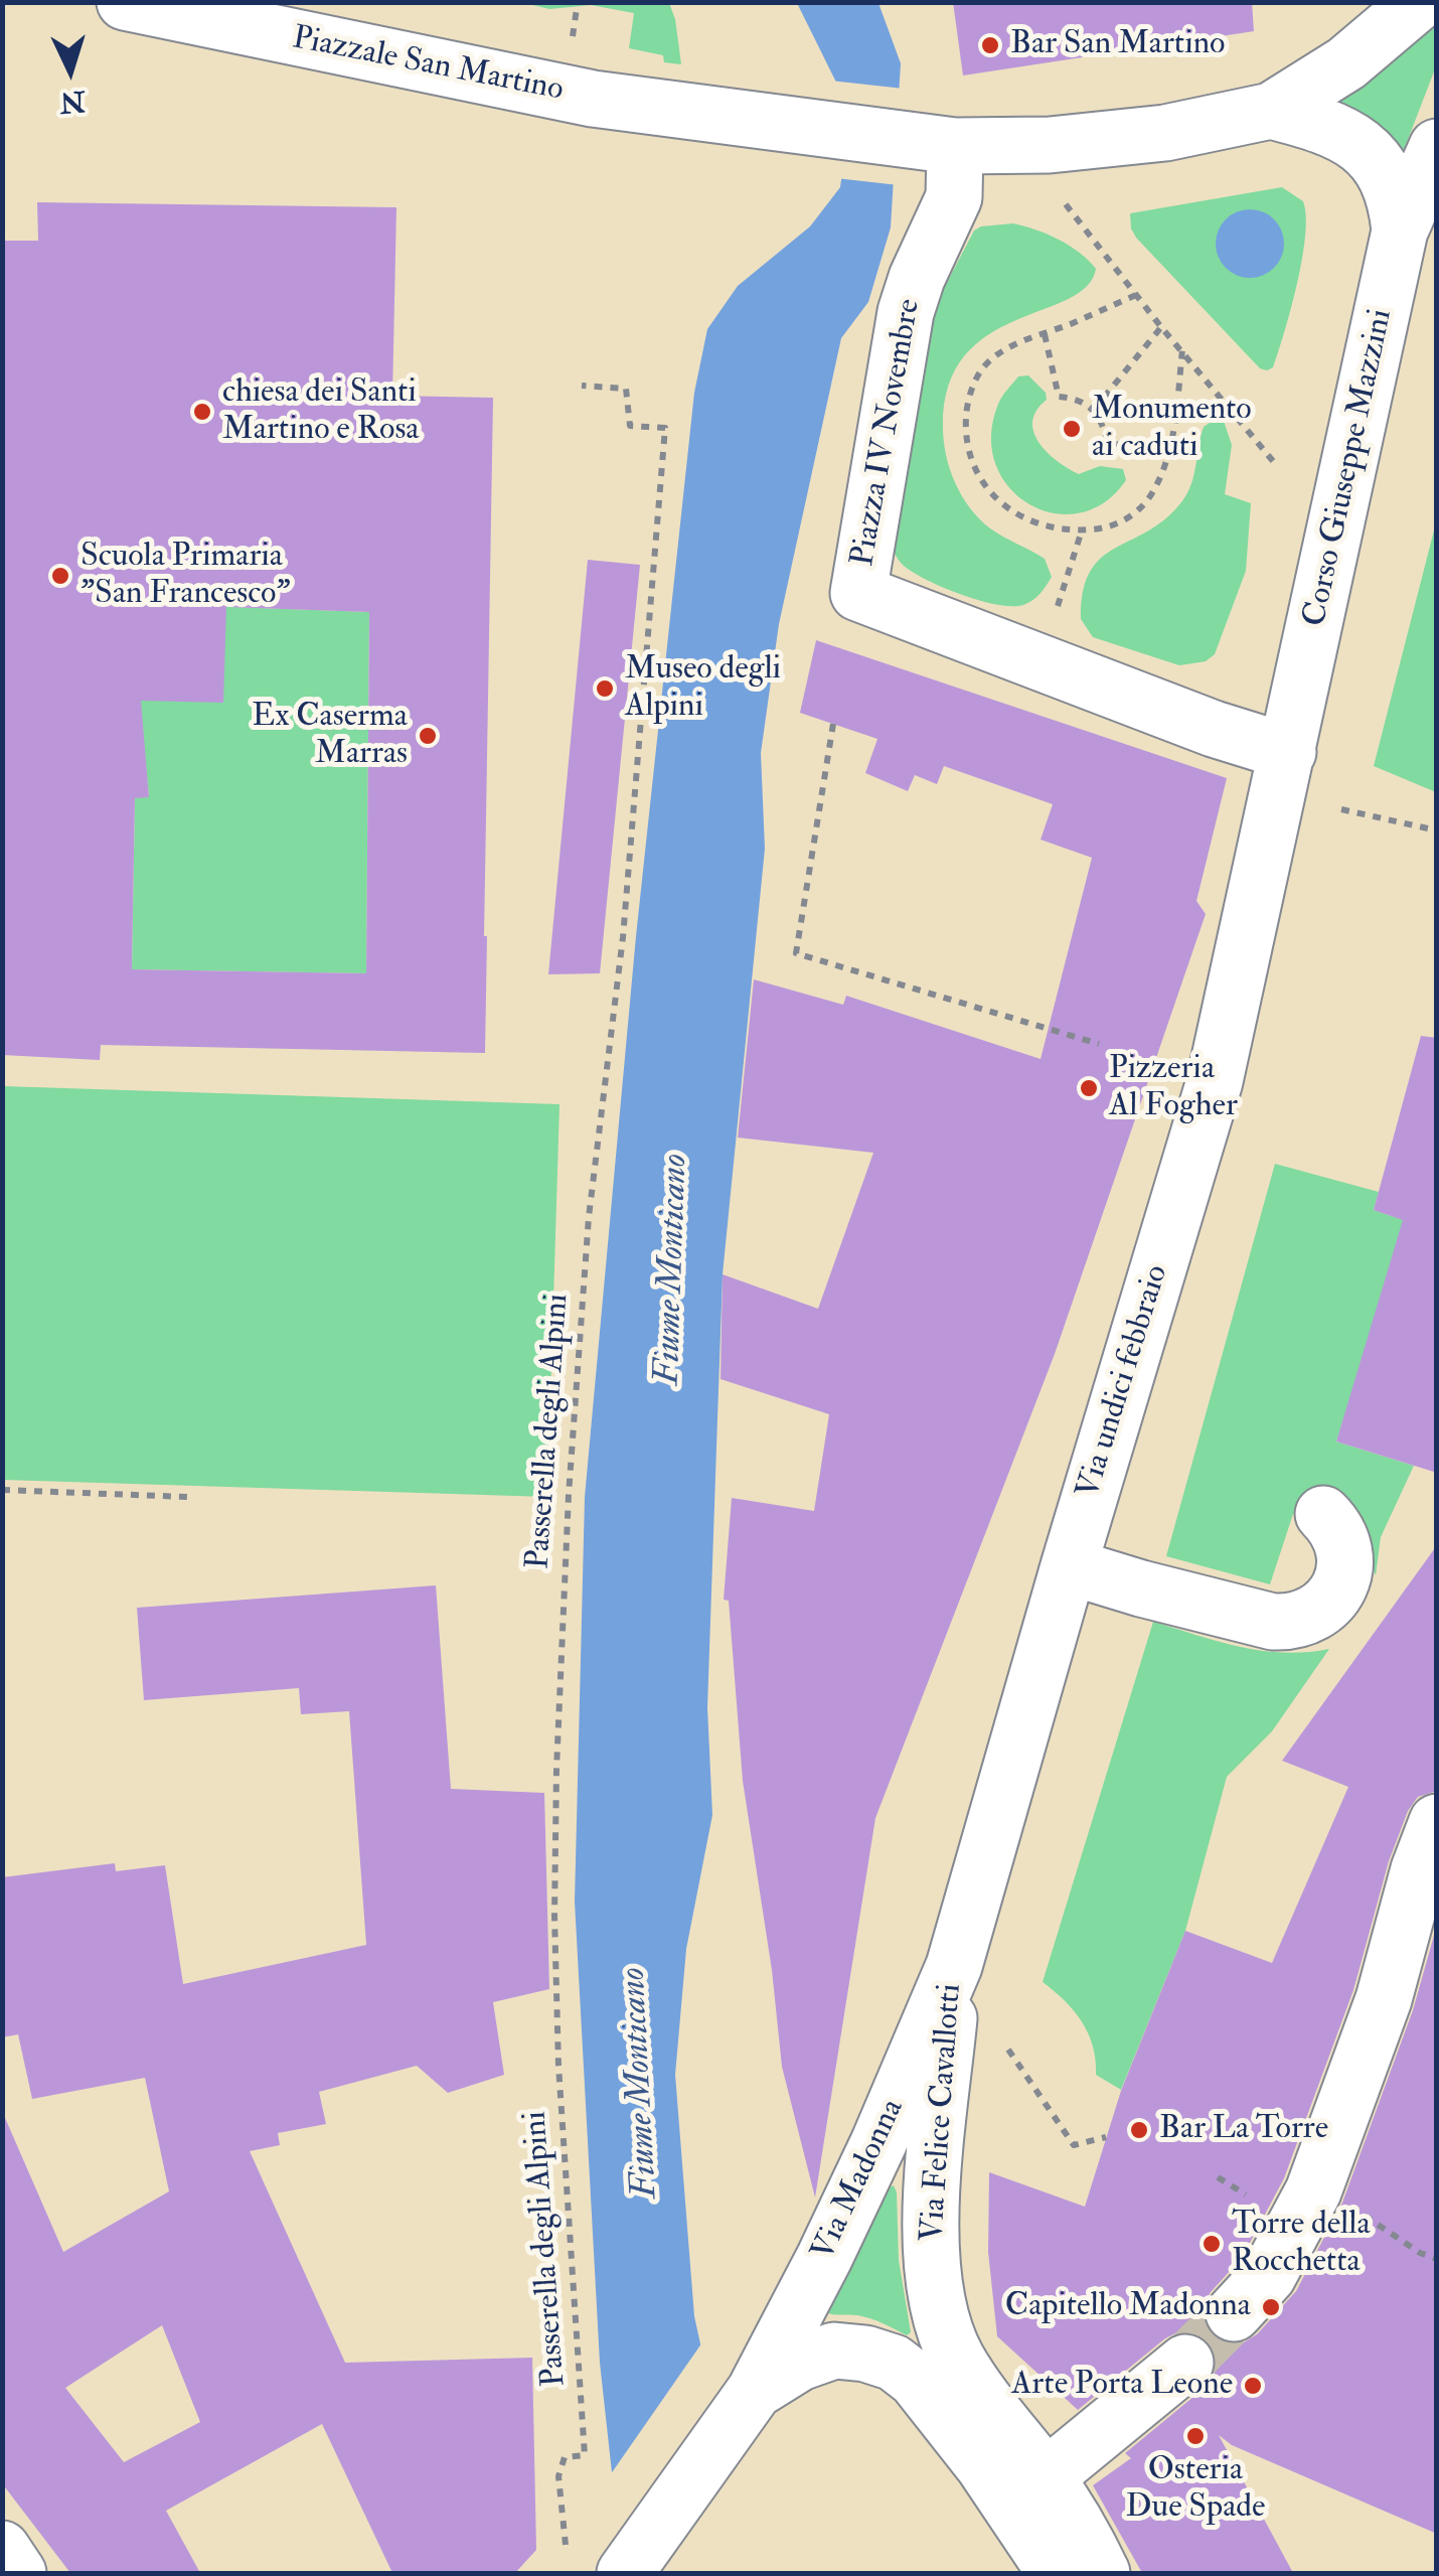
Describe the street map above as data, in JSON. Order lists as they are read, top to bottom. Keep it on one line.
{"streets":{"street":["Piazzale San Martino","Piazza IV Novembre","Corso Giuseppe Mazzini","Via undici febbraio","Via Felice Cavallotti","Via Madonna"],"path":["Passerella degli Alpini"]},"crossings":[["Piazzale San Martino","Piazza IV Novembre"],["Piazza IV Novembre","Corso Giuseppe Mazzini"],["Piazza IV Novembre","Via undici febbraio"],["Corso Giuseppe Mazzini","Via undici febbraio"],["Via undici febbraio","Via Felice Cavallotti"],["Via undici febbraio","Via Madonna"],["Via Felice Cavallotti","Via Madonna"]],"water":["Fiume Monticano"],"places":["Bar San Martino","chiesa dei Santi Martino e Rosa","Monumento ai caduti","Scuola Primaria \"San Francesco\"","Museo degli Alpini","Ex Caserma Marras","Pizzeria Al Fogher","Bar La Torre","Torre della Rocchetta","Capitello Madonna","Arte Porta Leone","Osteria Due Spade"],"north":"bottom"}
